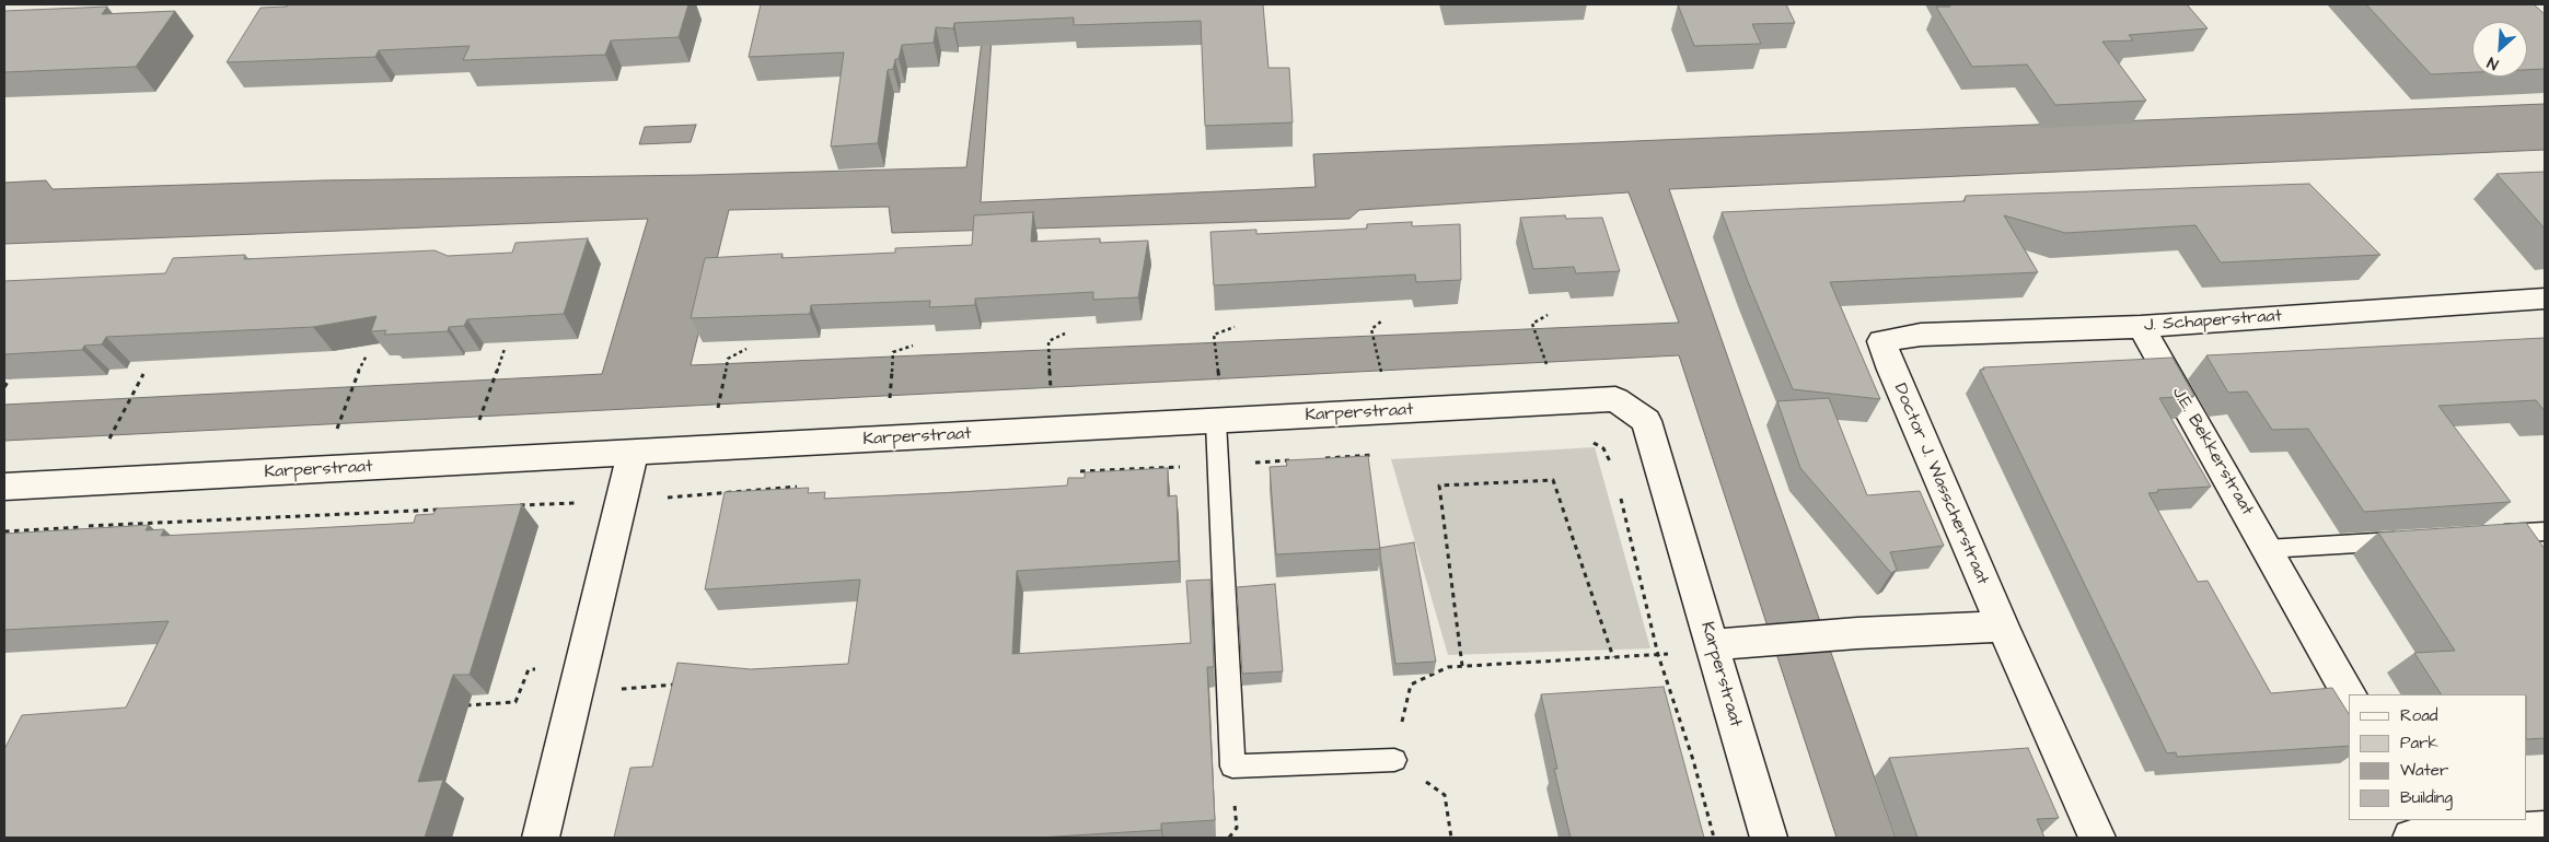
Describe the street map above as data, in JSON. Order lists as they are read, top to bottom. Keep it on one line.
{"streets":{"street":["J. Schaperstraat","Karperstraat","J.E. Bekkerstraat","Doctor J. Wasscherstraat"]},"crossings":[["J. Schaperstraat","J.E. Bekkerstraat"],["J. Schaperstraat","Doctor J. Wasscherstraat"]],"legend":["Road","Park","Water","Building"],"north":"bottom left"}
